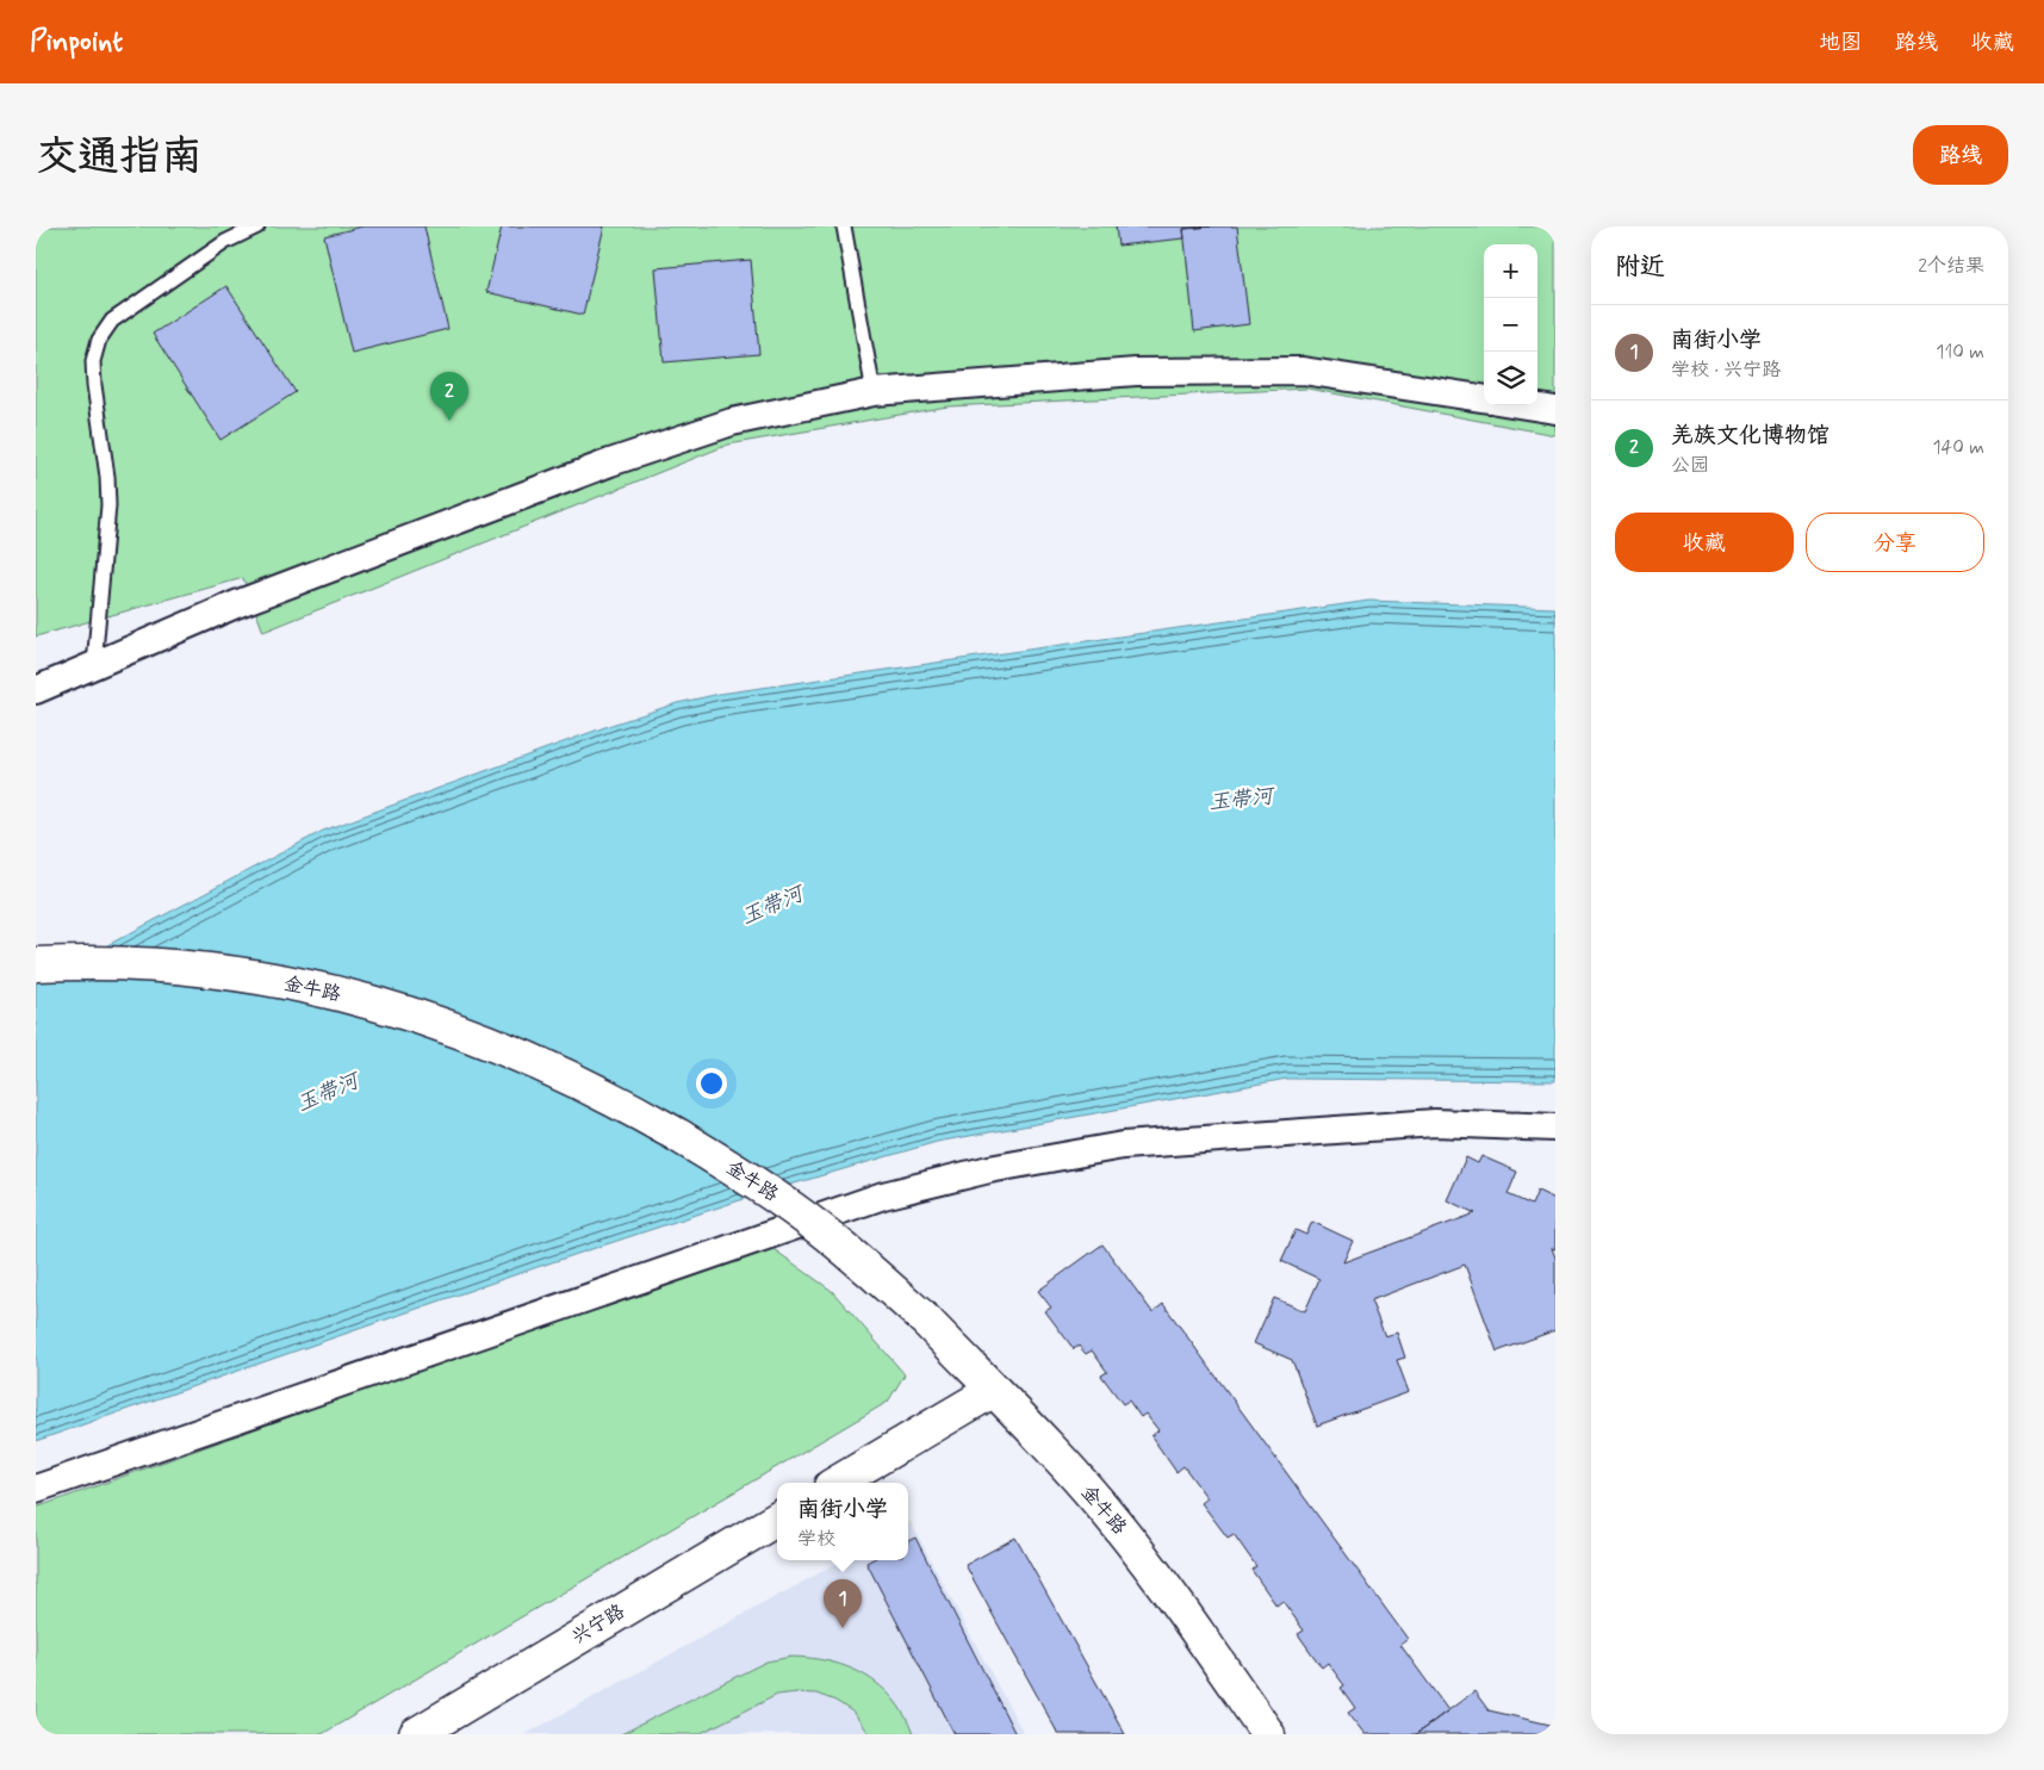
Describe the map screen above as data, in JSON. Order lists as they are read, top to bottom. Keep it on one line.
{"streets":{"main road":["金牛路","兴宁路"]},"water":["玉带河"],"page":{"header":"Pinpoint","nav":["地图","路线","收藏"],"buttons":["路线",["收藏","分享"]],"title":"交通指南","heading":["附近","2个结果"],"map_buttons":["+","−"],"list":[{"mark":"1","name":"南街小学","note":"学校 · 兴宁路","value":"110 m"},{"mark":"2","name":"羌族文化博物馆","note":"公园","value":"140 m"}],"pins":["2","1"],"popup":["南街小学","学校"]}}
